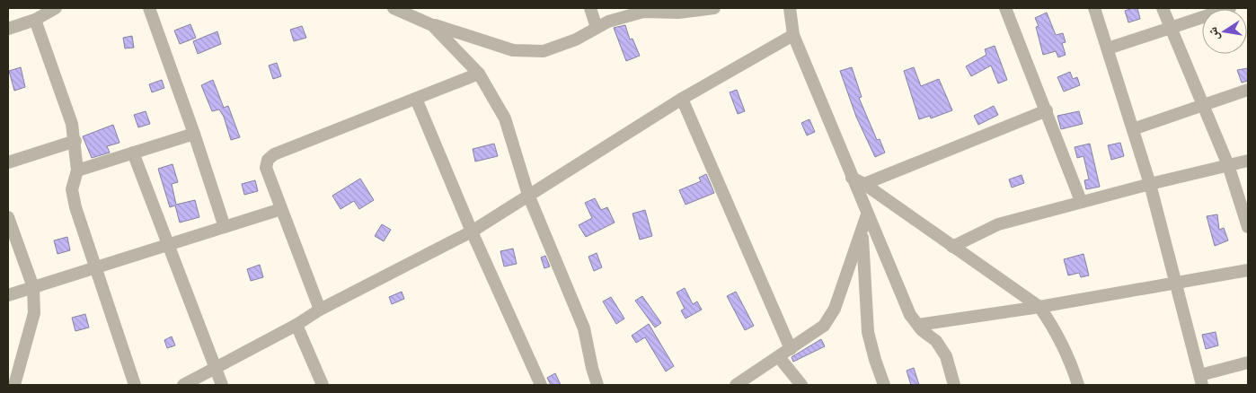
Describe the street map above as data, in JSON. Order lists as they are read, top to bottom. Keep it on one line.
{"north":"left"}
